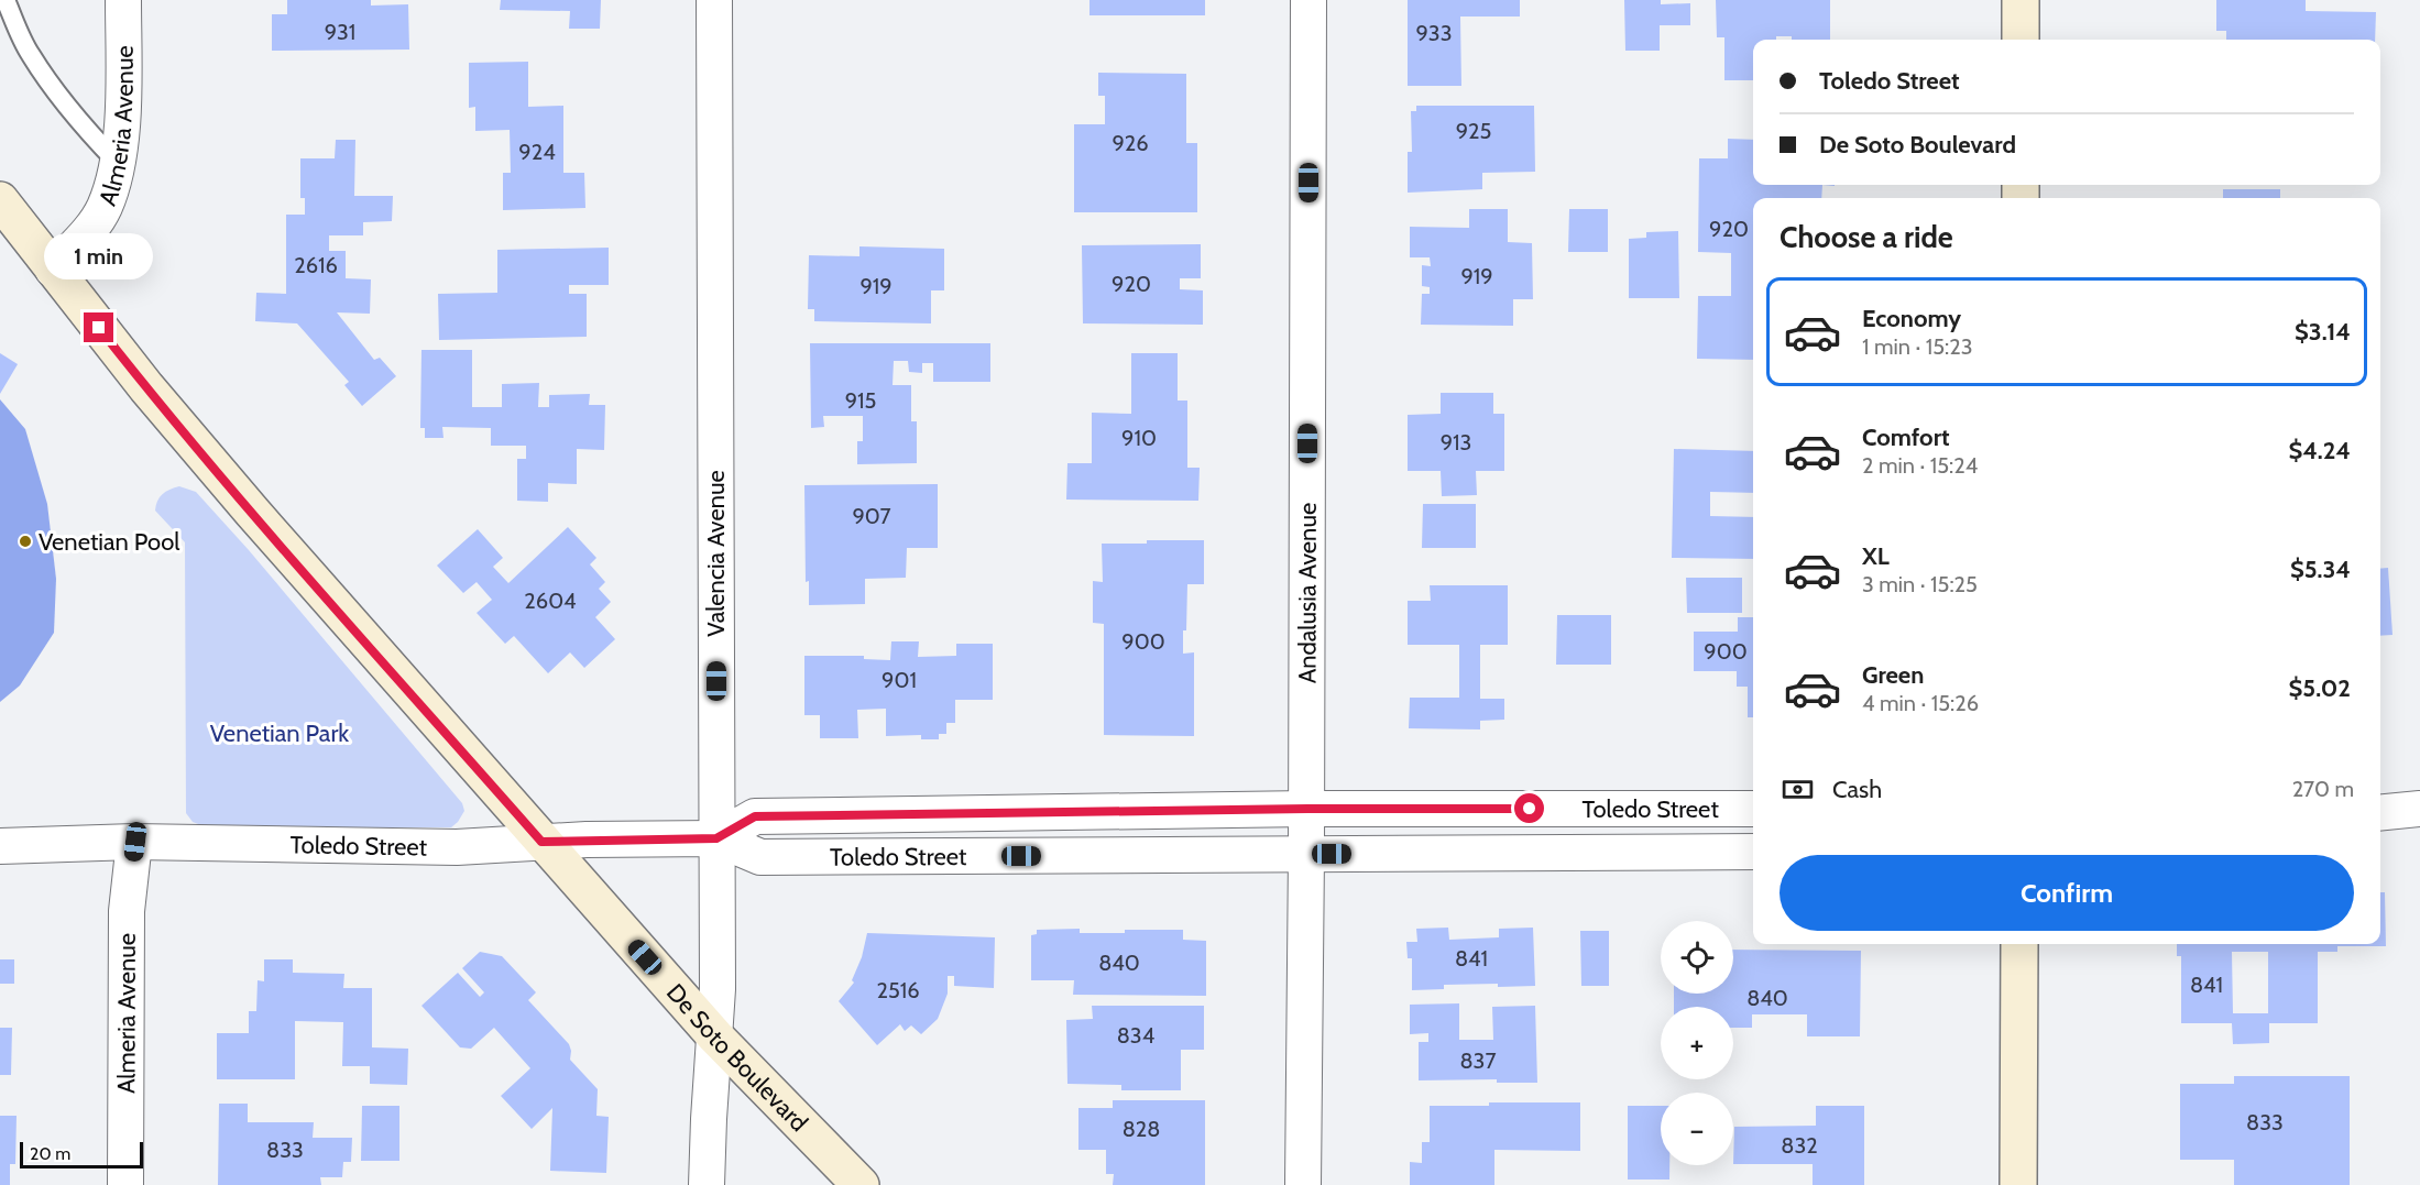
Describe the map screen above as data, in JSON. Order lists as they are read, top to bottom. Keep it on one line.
{"streets":{"street":["Almeria Avenue","Valencia Avenue","Andalusia Avenue","Toledo Street","De Soto Boulevard"]},"crossings":[["Almeria Avenue","Toledo Street"],["Almeria Avenue","De Soto Boulevard"],["Valencia Avenue","Toledo Street"],["Valencia Avenue","De Soto Boulevard"],["Andalusia Avenue","Toledo Street"],["Toledo Street","De Soto Boulevard"]],"parks":["Venetian Park"],"places":["Venetian Pool"],"house_numbers":["931","933","925","926","924","920","2616","919","920","919","915","910","913","907","2604","900","900","901","841","840","841","2516","840","834","837","833","828","832","833"],"scale_bar":"20 m","page":{"banner":["Toledo Street","De Soto Boulevard"],"heading":"Choose a ride","bubble":"1 min","list":[{"name":"Economy","note":"1 min · 15:23","value":"$3.14"},{"name":"Comfort","note":"2 min · 15:24","value":"$4.24"},{"name":"XL","note":"3 min · 15:25","value":"$5.34"},{"name":"Green","note":"4 min · 15:26","value":"$5.02"}],"pay":["Cash","270 m"],"buttons":"Confirm","map_buttons":["+","−"],"scale":"20 m"}}
